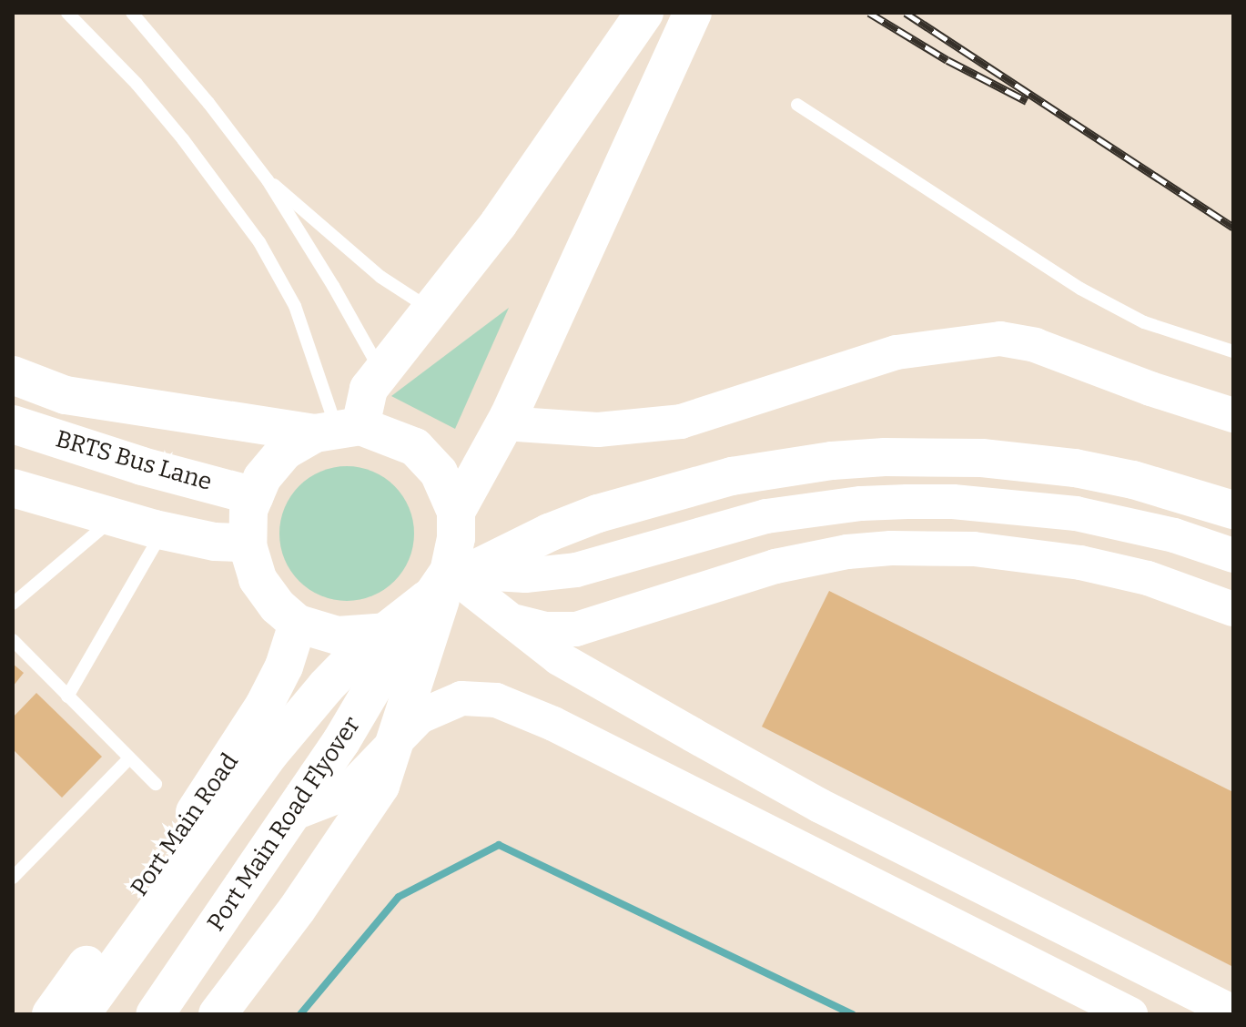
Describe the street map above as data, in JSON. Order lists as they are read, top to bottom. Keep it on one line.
{"streets":{"main road":["BRTS Bus Lane","Port Main Road Flyover","Port Main Road"]},"crossings":[["BRTS Bus Lane","Port Main Road Flyover"],["BRTS Bus Lane","Port Main Road"],["Port Main Road Flyover","Port Main Road"]]}
